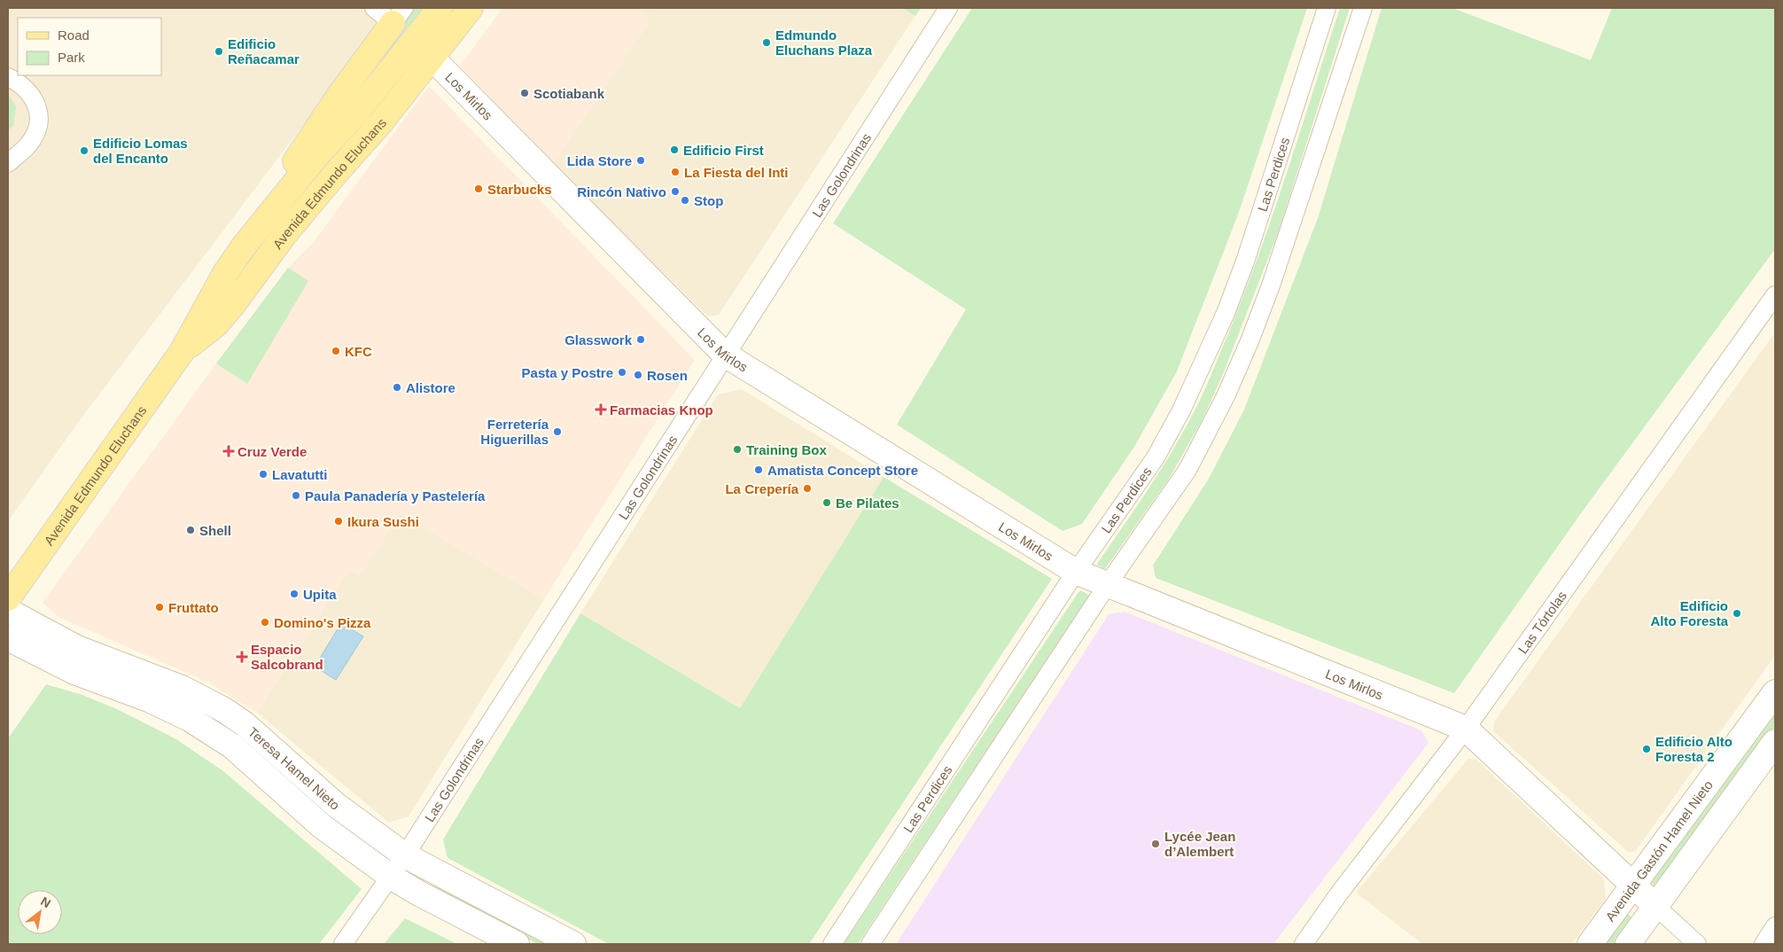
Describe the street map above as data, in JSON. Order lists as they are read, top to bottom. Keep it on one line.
{"streets":{"main road":["Los Mirlos","Avenida Edmundo Eluchans","Teresa Hamel Nieto","Avenida Gastón Hamel Nieto"],"street":["Las Perdices","Las Golondrinas","Las Tórtolas"]},"crossings":[["Los Mirlos","Las Perdices"],["Los Mirlos","Las Golondrinas"],["Los Mirlos","Avenida Edmundo Eluchans"],["Los Mirlos","Las Tórtolas"],["Los Mirlos","Avenida Gastón Hamel Nieto"],["Las Golondrinas","Teresa Hamel Nieto"]],"places":{"other":["Edmundo Eluchans Plaza","Edificio Reñacamar","Scotiabank","Edificio First","Edificio Lomas del Encanto","Lida Store","La Fiesta del Inti","Starbucks","Rincón Nativo","Stop","Glasswork","KFC","Pasta y Postre","Rosen","Alistore","Ferretería Higuerillas","Training Box","Amatista Concept Store","Lavatutti","La Crepería","Paula Panadería y Pastelería","Be Pilates","Ikura Sushi","Shell","Upita","Fruttato","Edificio Alto Foresta","Domino's Pizza","Edificio Alto Foresta 2","Lycée Jean d’Alembert"],"health":["Farmacias Knop","Cruz Verde","Espacio Salcobrand"]},"legend":["Road","Park"],"north":"top right"}
